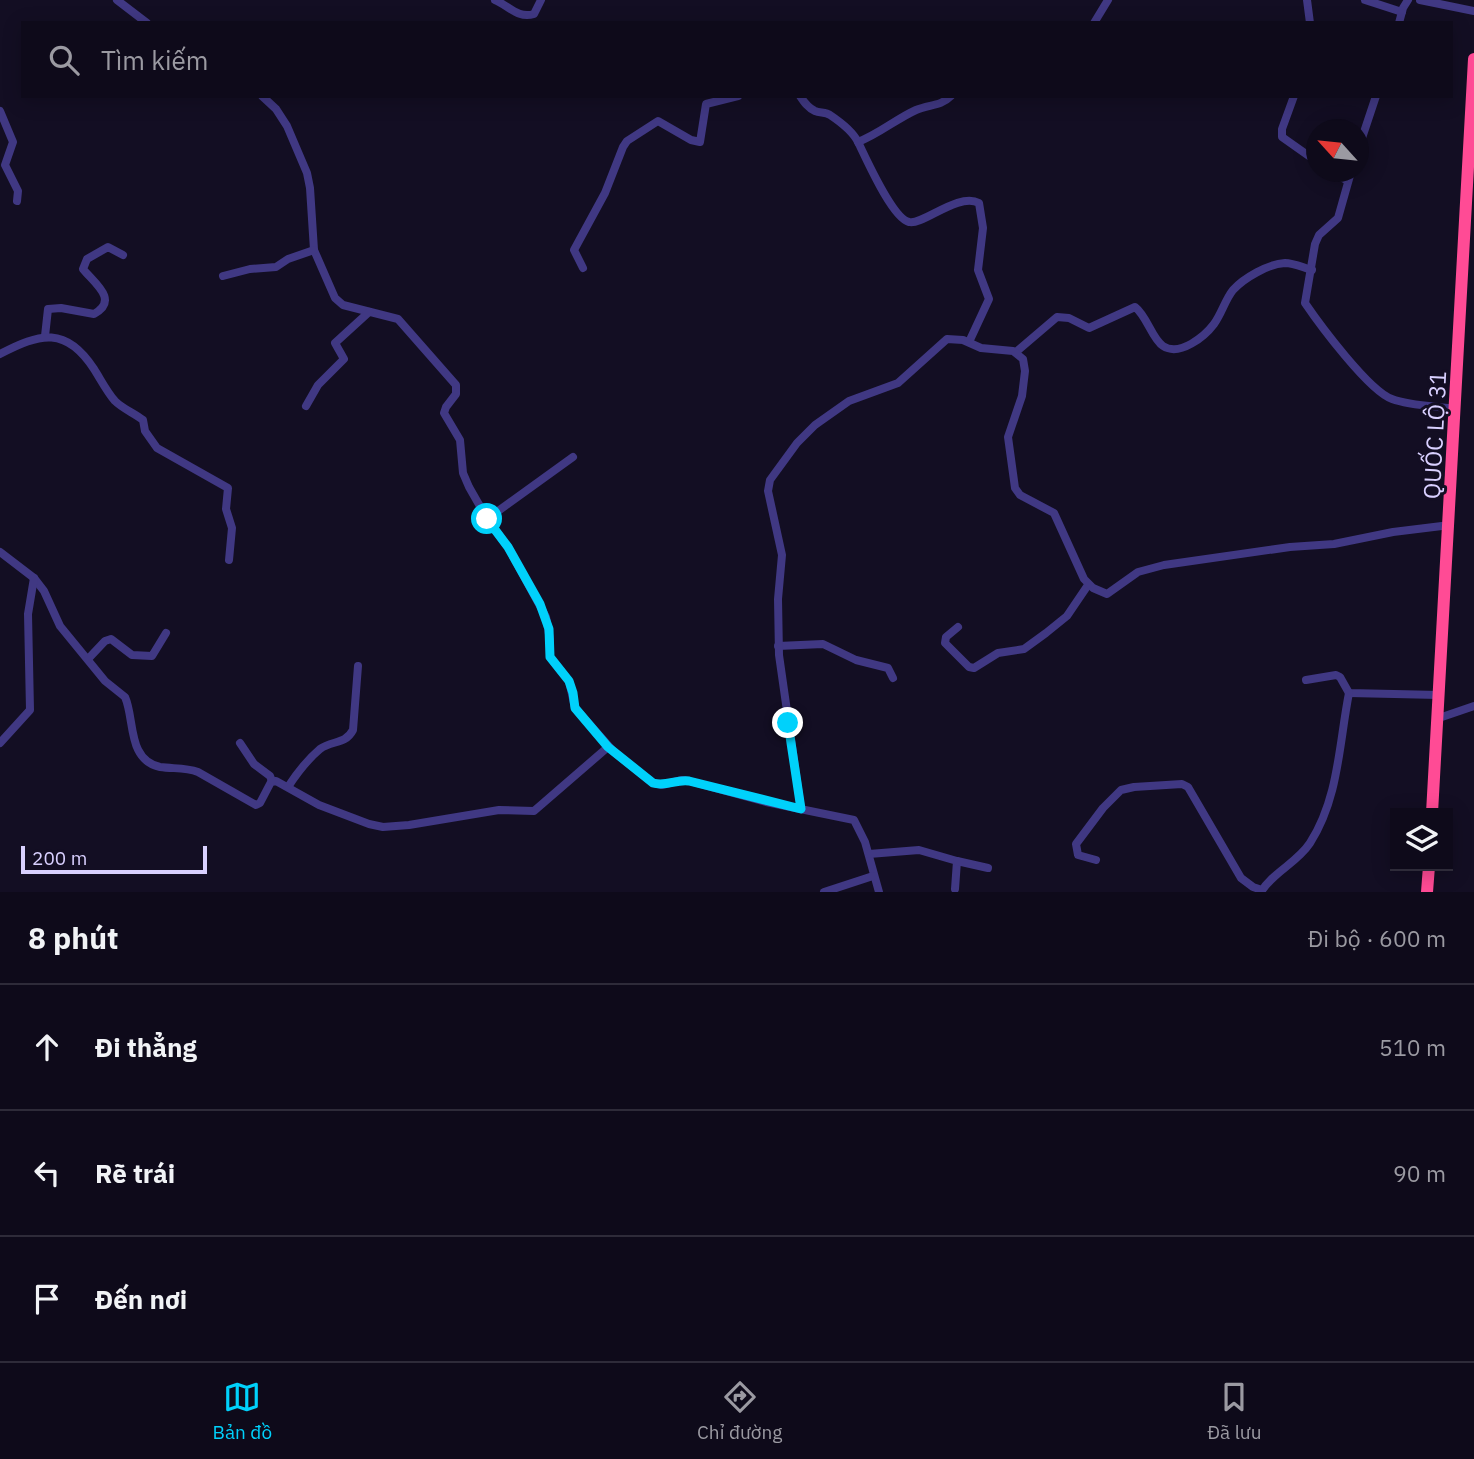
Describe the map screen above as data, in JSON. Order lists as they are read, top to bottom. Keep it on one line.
{"streets":{"highway":["QUỐC LỘ 31"]},"scale_bar":"200 m","north":"top left","page":{"search":"Tìm kiếm","scale":"200 m","heading":["8 phút","Đi bộ · 600 m"],"list":[["Đi thẳng","510 m"],["Rẽ trái","90 m"],"Đến nơi"],"nav":["Bản đồ","Chỉ đường","Đã lưu"]}}
